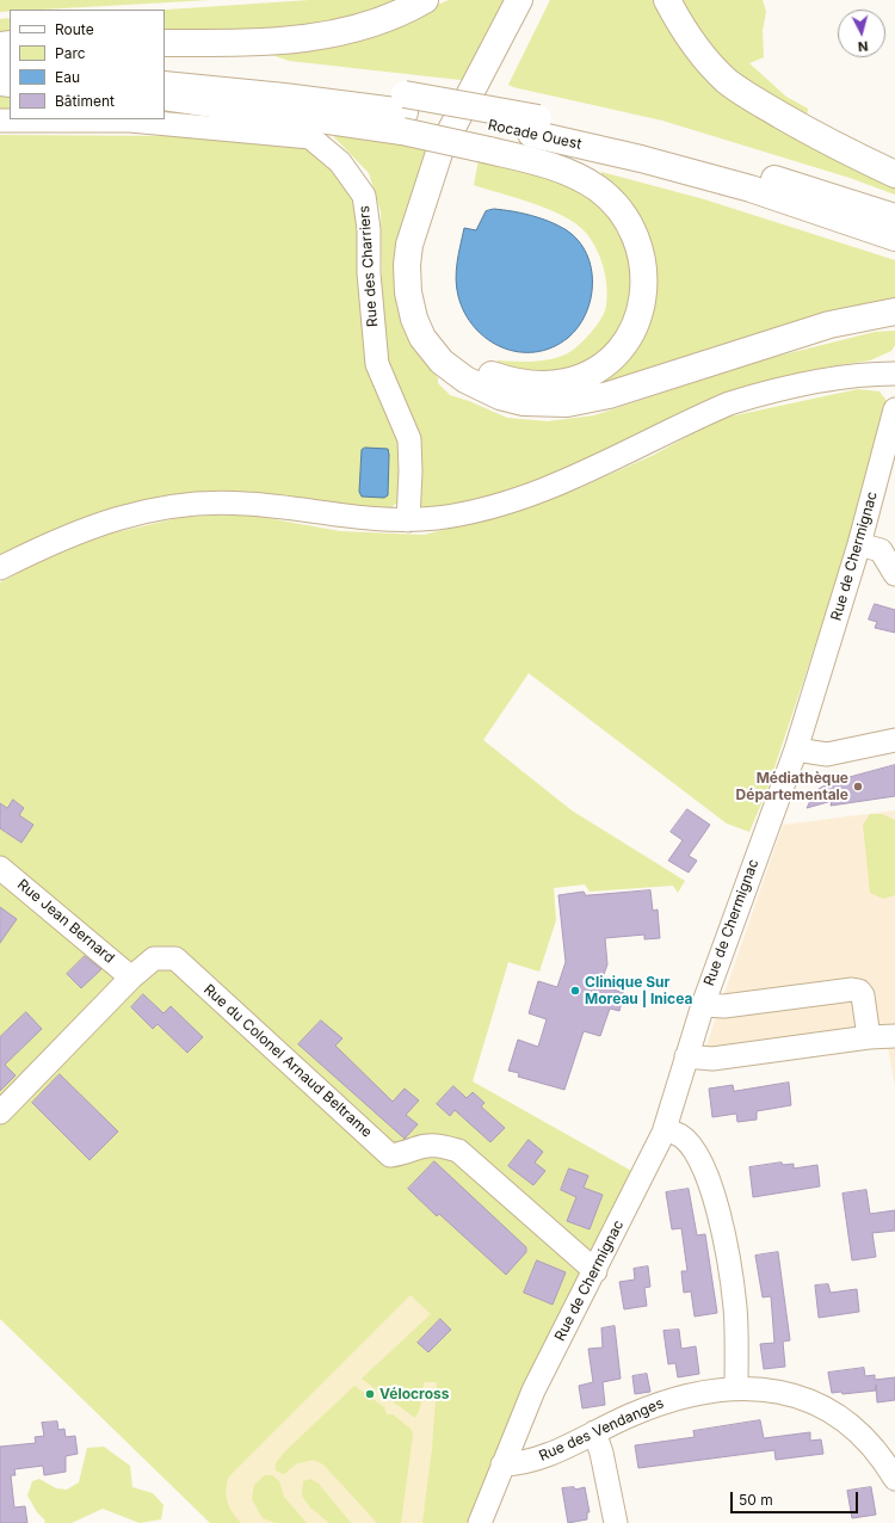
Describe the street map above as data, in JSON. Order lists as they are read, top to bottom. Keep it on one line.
{"streets":{"main road":["Rocade Ouest"],"street":["Rue des Charriers","Rue de Chermignac","Rue Jean Bernard","Rue du Colonel Arnaud Beltrame","Rue des Vendanges"]},"crossings":[["Rue de Chermignac","Rue du Colonel Arnaud Beltrame"],["Rue de Chermignac","Rue des Vendanges"],["Rue Jean Bernard","Rue du Colonel Arnaud Beltrame"]],"places":["Médiathèque Départementale","Clinique Sur Moreau | Inicea","Vélocross"],"legend":["Route","Parc","Eau","Bâtiment"],"scale_bar":"50 m","north":"bottom"}
